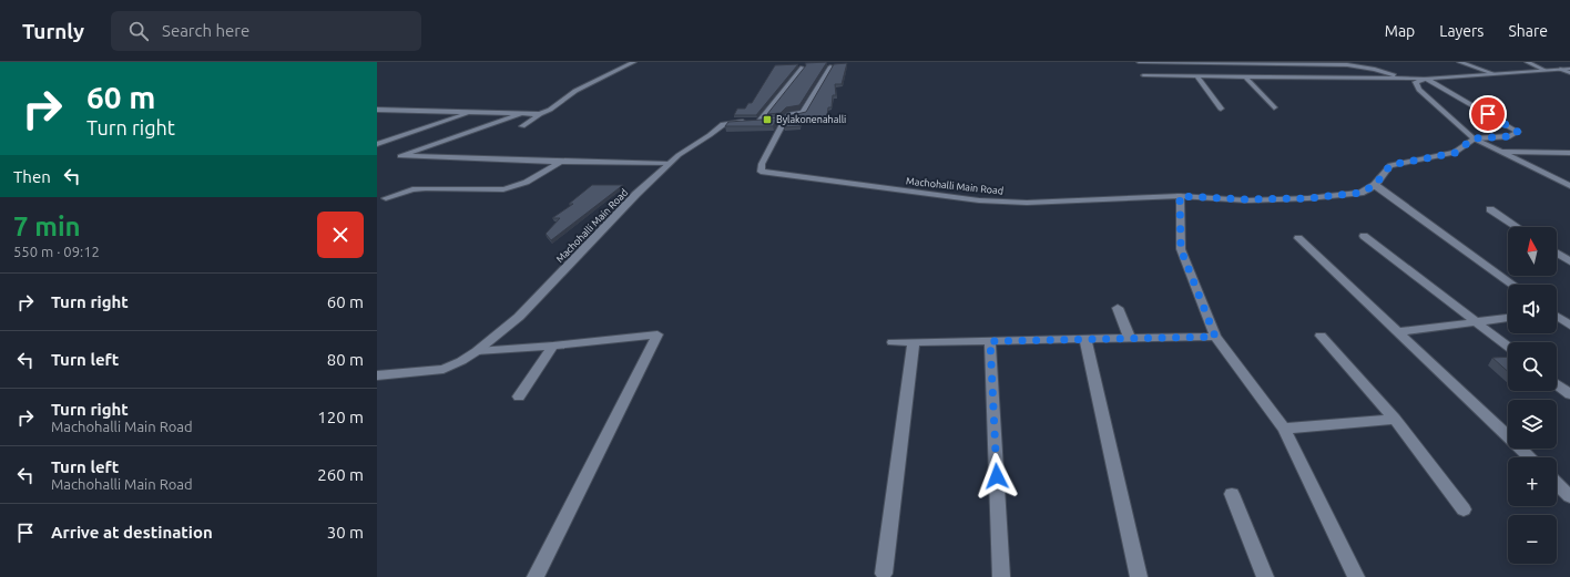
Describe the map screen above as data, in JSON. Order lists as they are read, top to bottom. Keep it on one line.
{"streets":{"street":["Machohalli Main Road"]},"places":{"transit":["Bylakonenahalli"]},"north":"top","page":{"header":"Turnly","search":"Search here","nav":["Map","Layers","Share"],"turn":["60 m","Turn right"],"then":"Then","heading":["7 min","550 m · 09:12"],"map_buttons":["+","−"],"list":[{"name":"Turn right","value":"60 m"},{"name":"Turn left","value":"80 m"},{"name":"Turn right","note":"Machohalli Main Road","value":"120 m"},{"name":"Turn left","note":"Machohalli Main Road","value":"260 m"},{"name":"Arrive at destination","value":"30 m"}]}}
